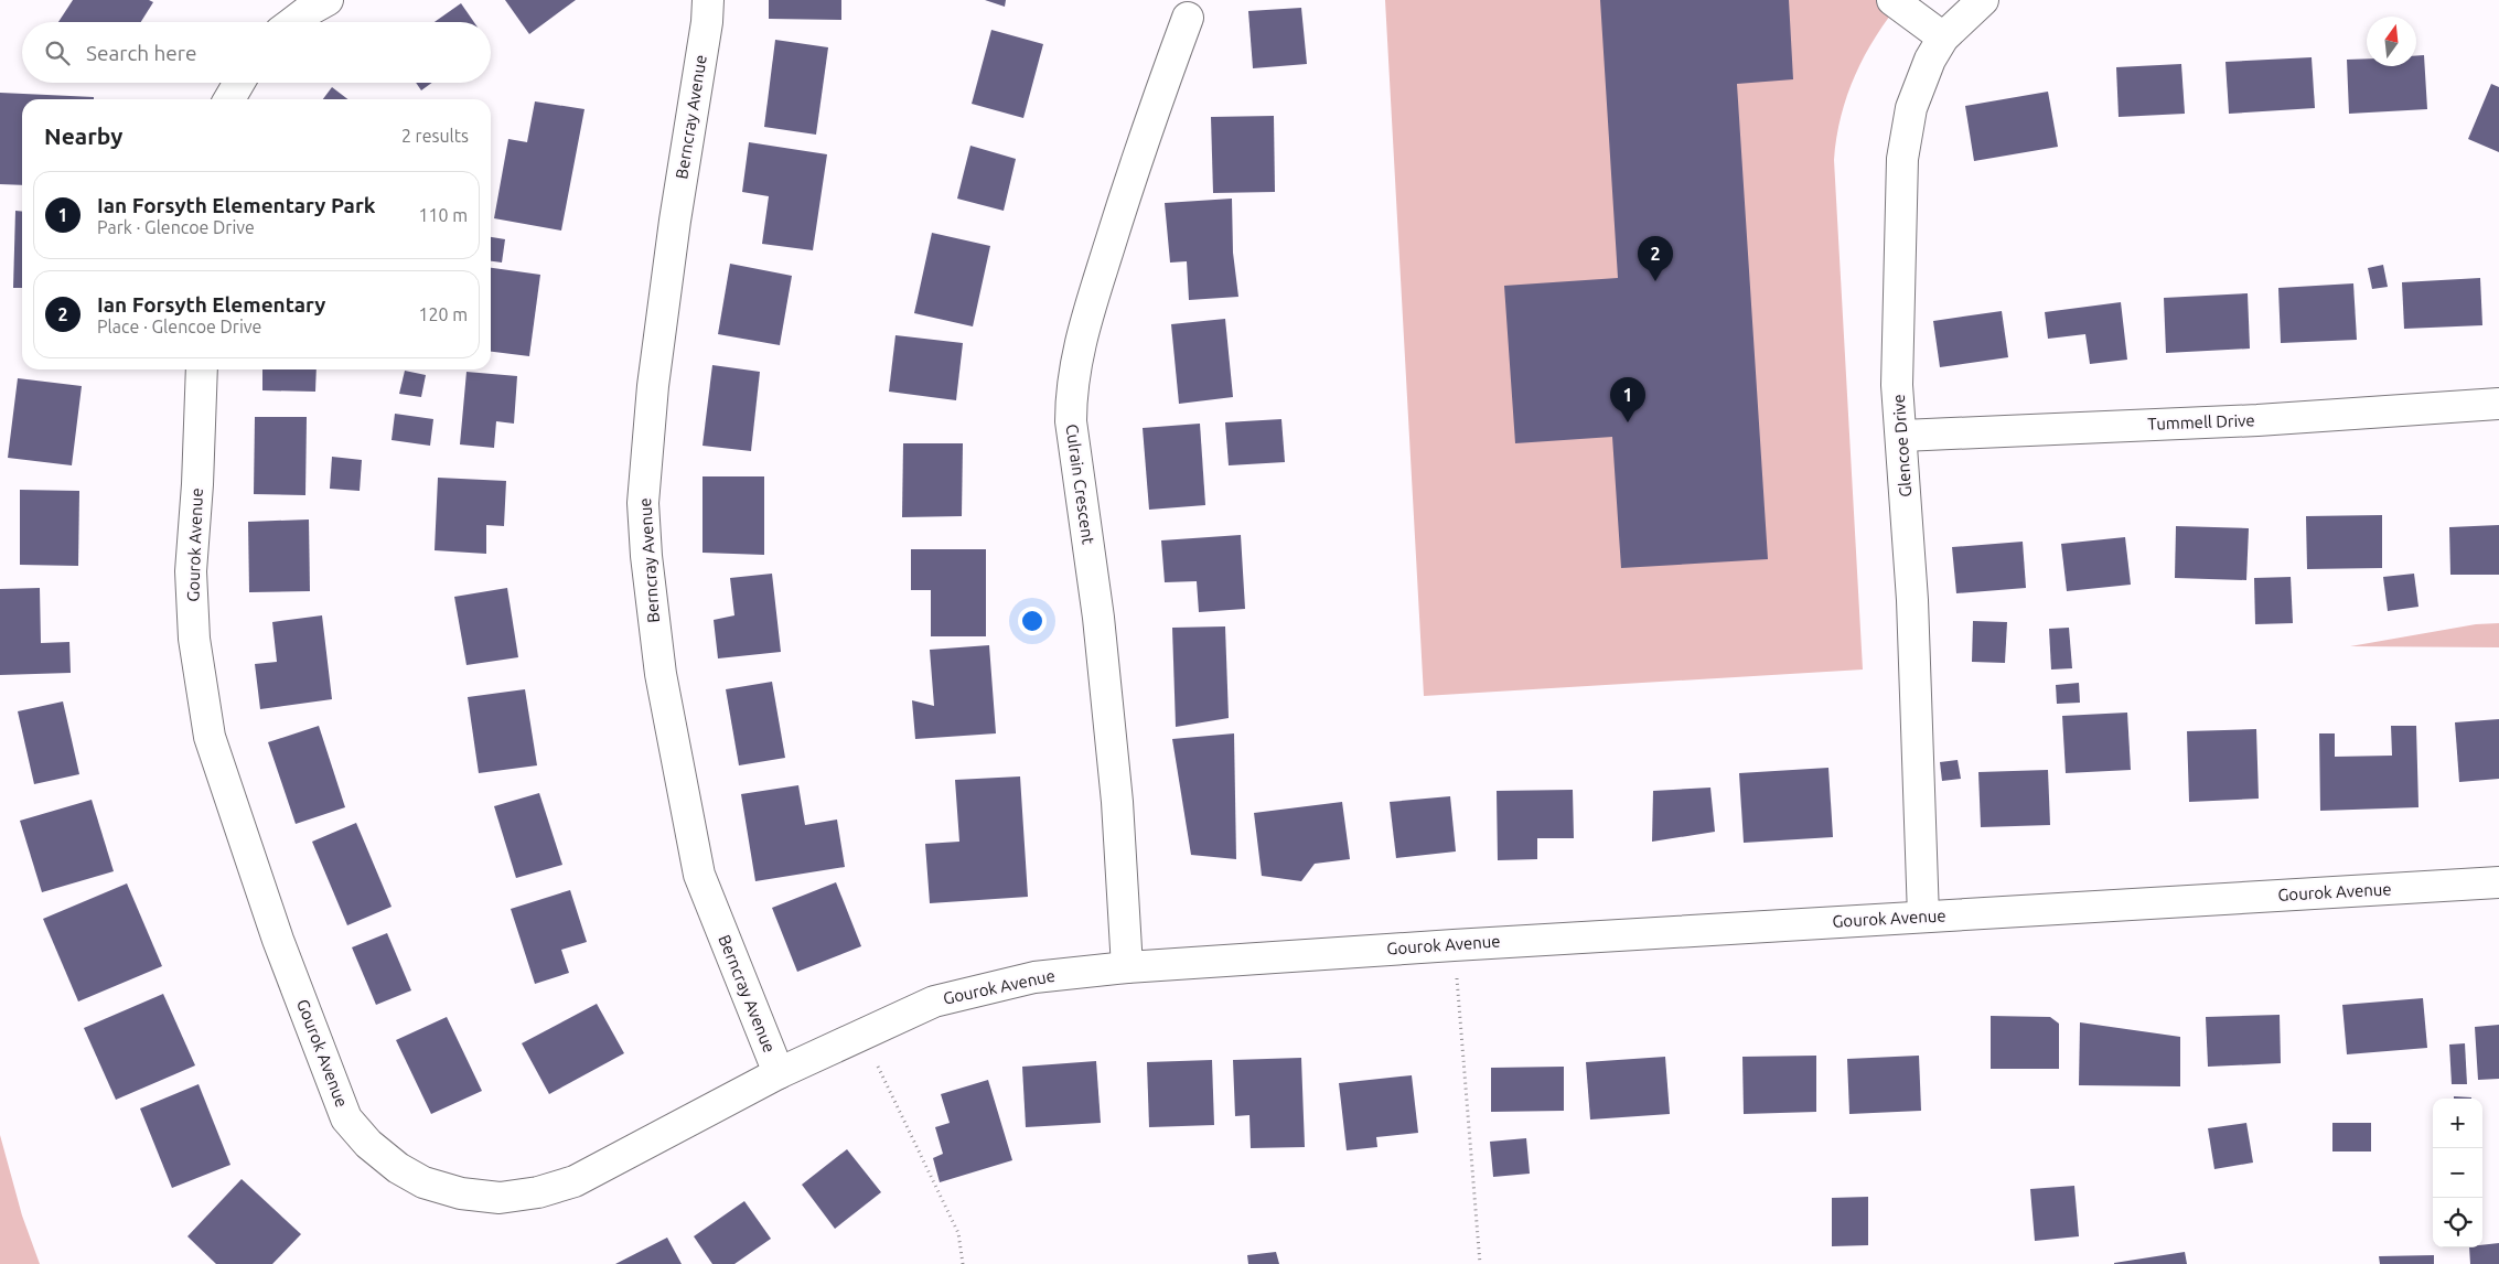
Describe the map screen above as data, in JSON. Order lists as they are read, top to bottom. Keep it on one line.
{"streets":{"street":["Berncray Avenue","Tummell Drive","Glencoe Drive","Culrain Crescent","Gourok Avenue"]},"crossings":[["Berncray Avenue","Gourok Avenue"],["Tummell Drive","Glencoe Drive"],["Glencoe Drive","Gourok Avenue"],["Culrain Crescent","Gourok Avenue"]],"north":"top","page":{"search":"Search here","heading":["Nearby","2 results"],"list":[{"mark":"1","name":"Ian Forsyth Elementary Park","note":"Park · Glencoe Drive","value":"110 m"},{"mark":"2","name":"Ian Forsyth Elementary","note":"Place · Glencoe Drive","value":"120 m"}],"pins":["2","1"],"map_buttons":["+","−"]}}
